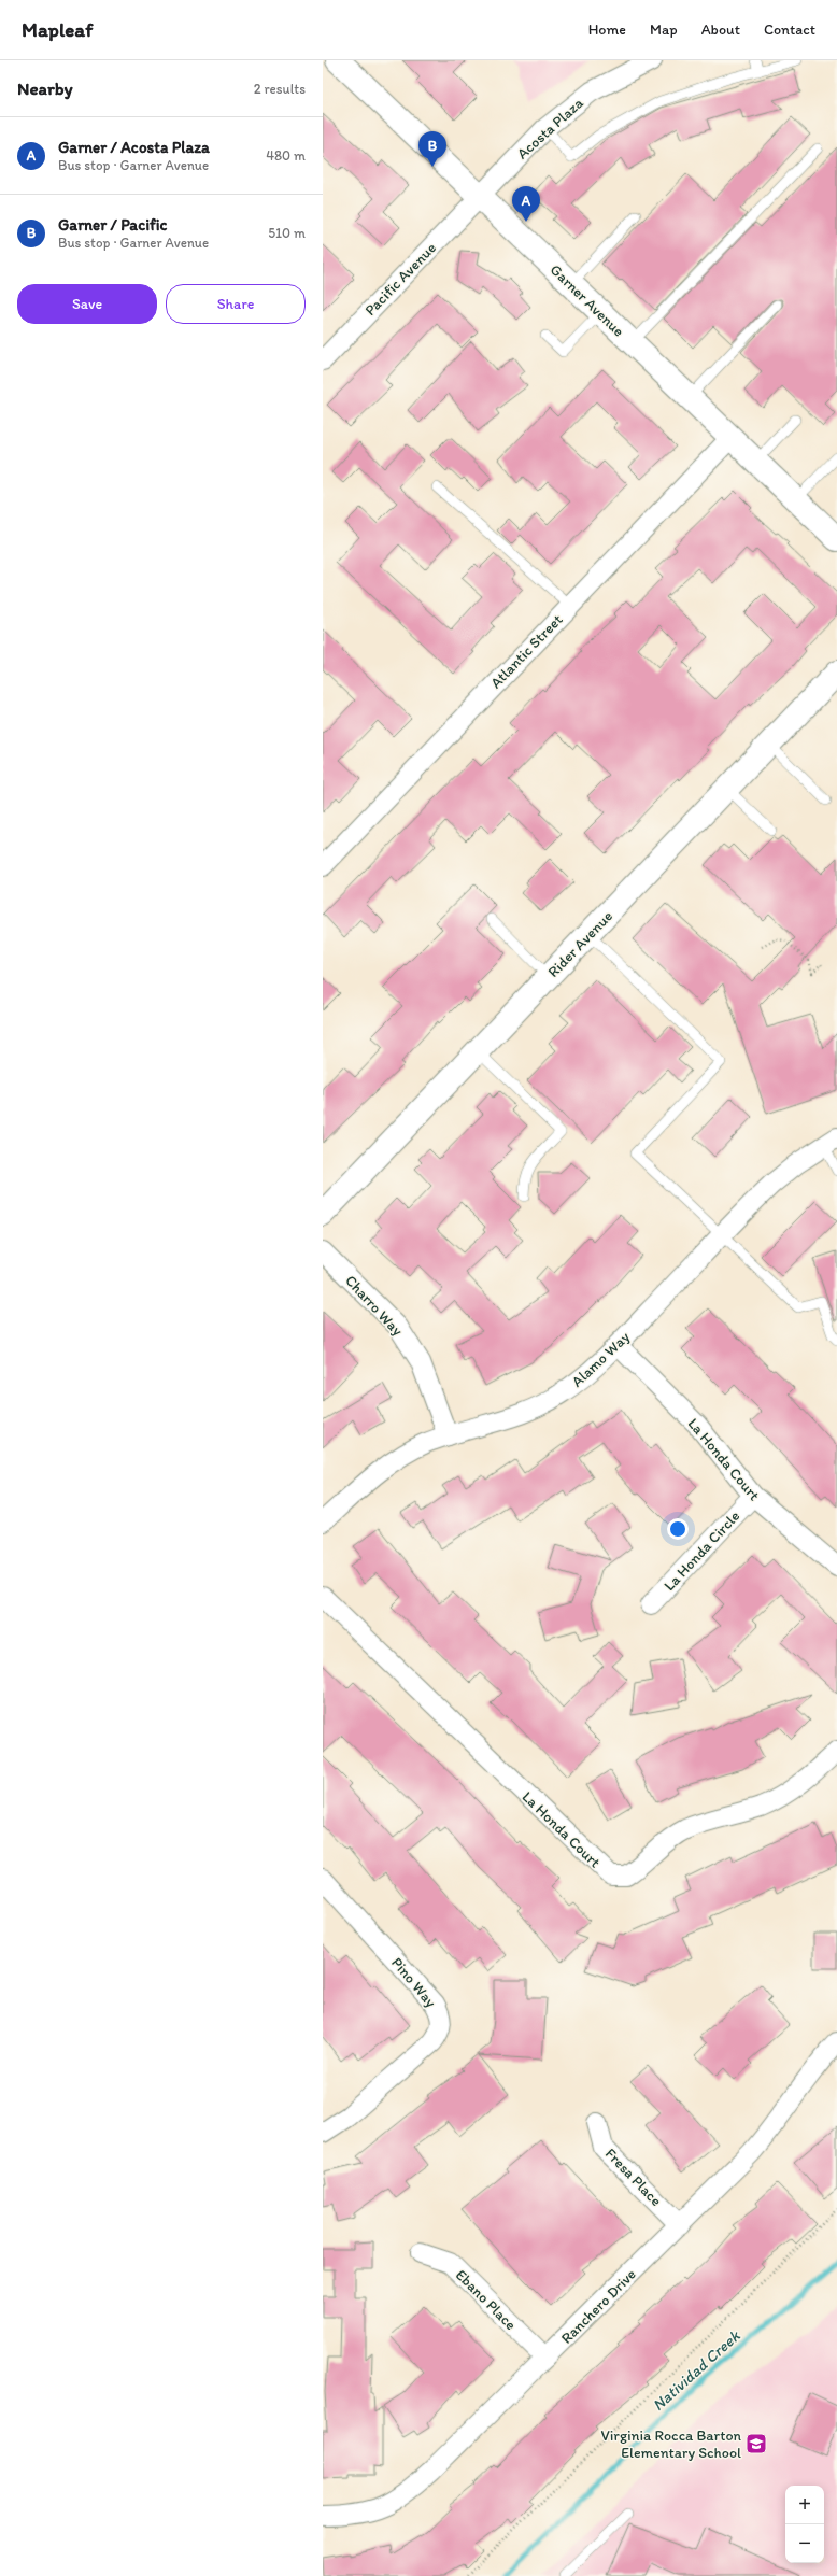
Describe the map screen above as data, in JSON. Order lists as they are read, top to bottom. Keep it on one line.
{"streets":{"street":["Acosta Plaza","Pacific Avenue","Garner Avenue","Atlantic Street","Rider Avenue","Charro Way","Alamo Way","La Honda Court","La Honda Circle","Pino Way","Fresa Place","Ebano Place","Ranchero Drive"]},"crossings":[["Acosta Plaza","Pacific Avenue"],["Acosta Plaza","Garner Avenue"],["Pacific Avenue","Garner Avenue"],["Garner Avenue","Atlantic Street"],["Charro Way","Alamo Way"],["Alamo Way","La Honda Court"],["La Honda Court","La Honda Circle"],["Fresa Place","Ranchero Drive"],["Ebano Place","Ranchero Drive"]],"water":["Natividad Creek"],"places":{"school or university":["Virginia Rocca Barton Elementary School"]},"page":{"header":"Mapleaf","nav":["Home","Map","About","Contact"],"heading":["Nearby","2 results"],"list":[{"mark":"A","name":"Garner / Acosta Plaza","note":"Bus stop · Garner Avenue","value":"480 m"},{"mark":"B","name":"Garner / Pacific","note":"Bus stop · Garner Avenue","value":"510 m"}],"pins":["B","A"],"buttons":["Save","Share"],"map_buttons":["+","−"]}}
